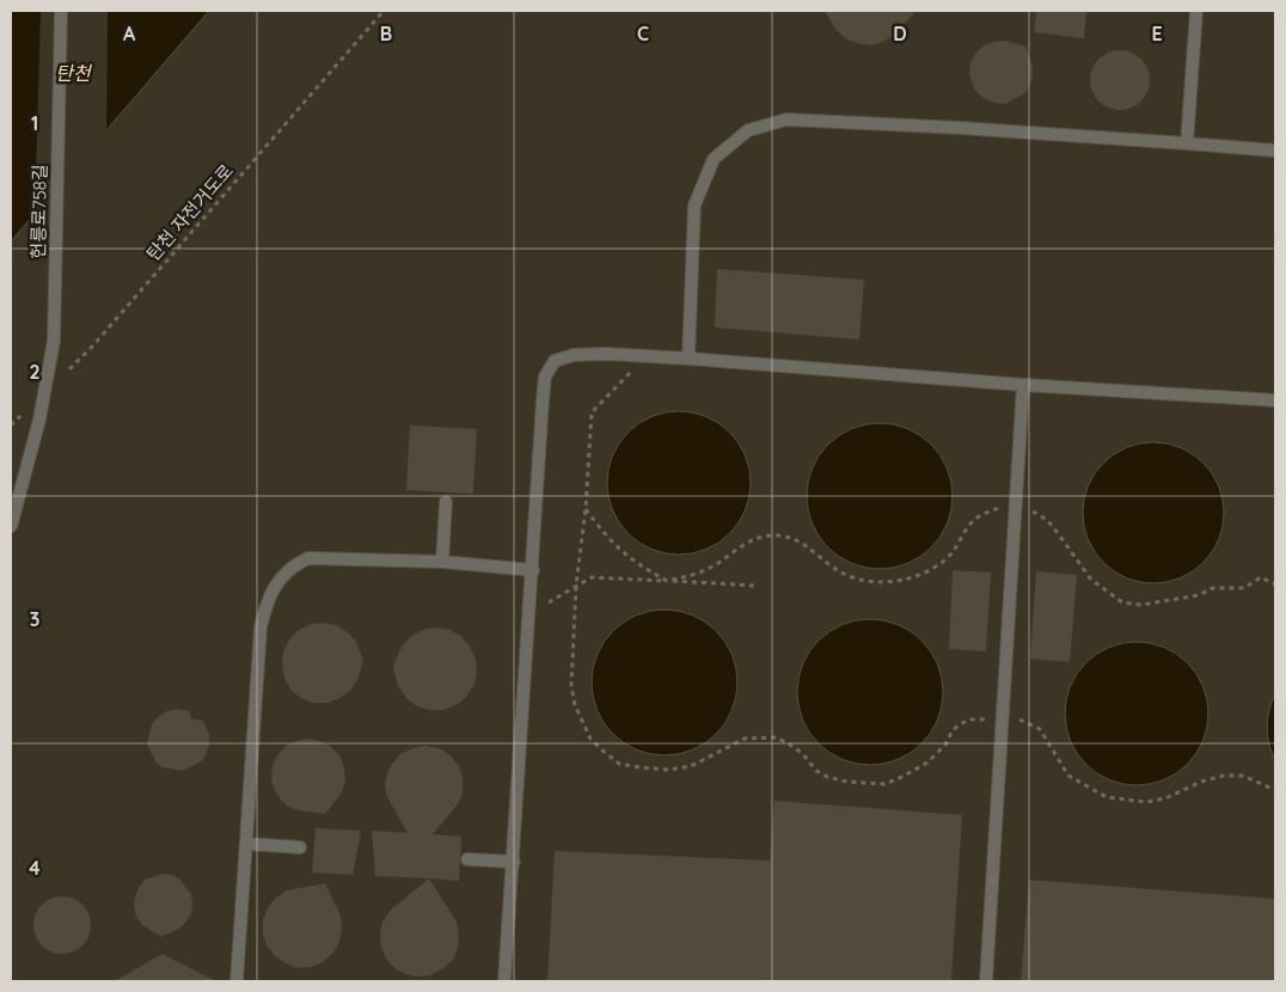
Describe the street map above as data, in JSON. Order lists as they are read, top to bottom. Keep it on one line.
{"streets":{"street":["헌릉로758길"],"path":["탄천 자전거도로"]},"water":["탄천"],"grid":{"columns":["A","B","C","D","E"],"rows":["1","2","3","4"]}}
